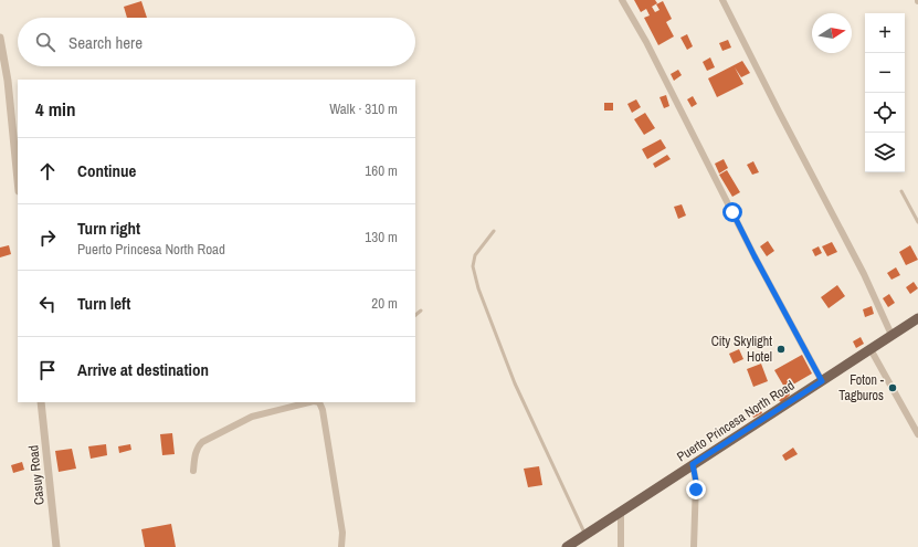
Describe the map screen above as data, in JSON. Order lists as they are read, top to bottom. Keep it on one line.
{"streets":{"main road":["Puerto Princesa North Road"],"street":["Casuy Road"]},"places":["City Skylight Hotel","Foton - Tagburos"],"north":"right","page":{"map_buttons":["+","−"],"search":"Search here","heading":["4 min","Walk · 310 m"],"list":[["Continue","160 m"],["Turn right","Puerto Princesa North Road","130 m"],["Turn left","20 m"],"Arrive at destination"]}}
